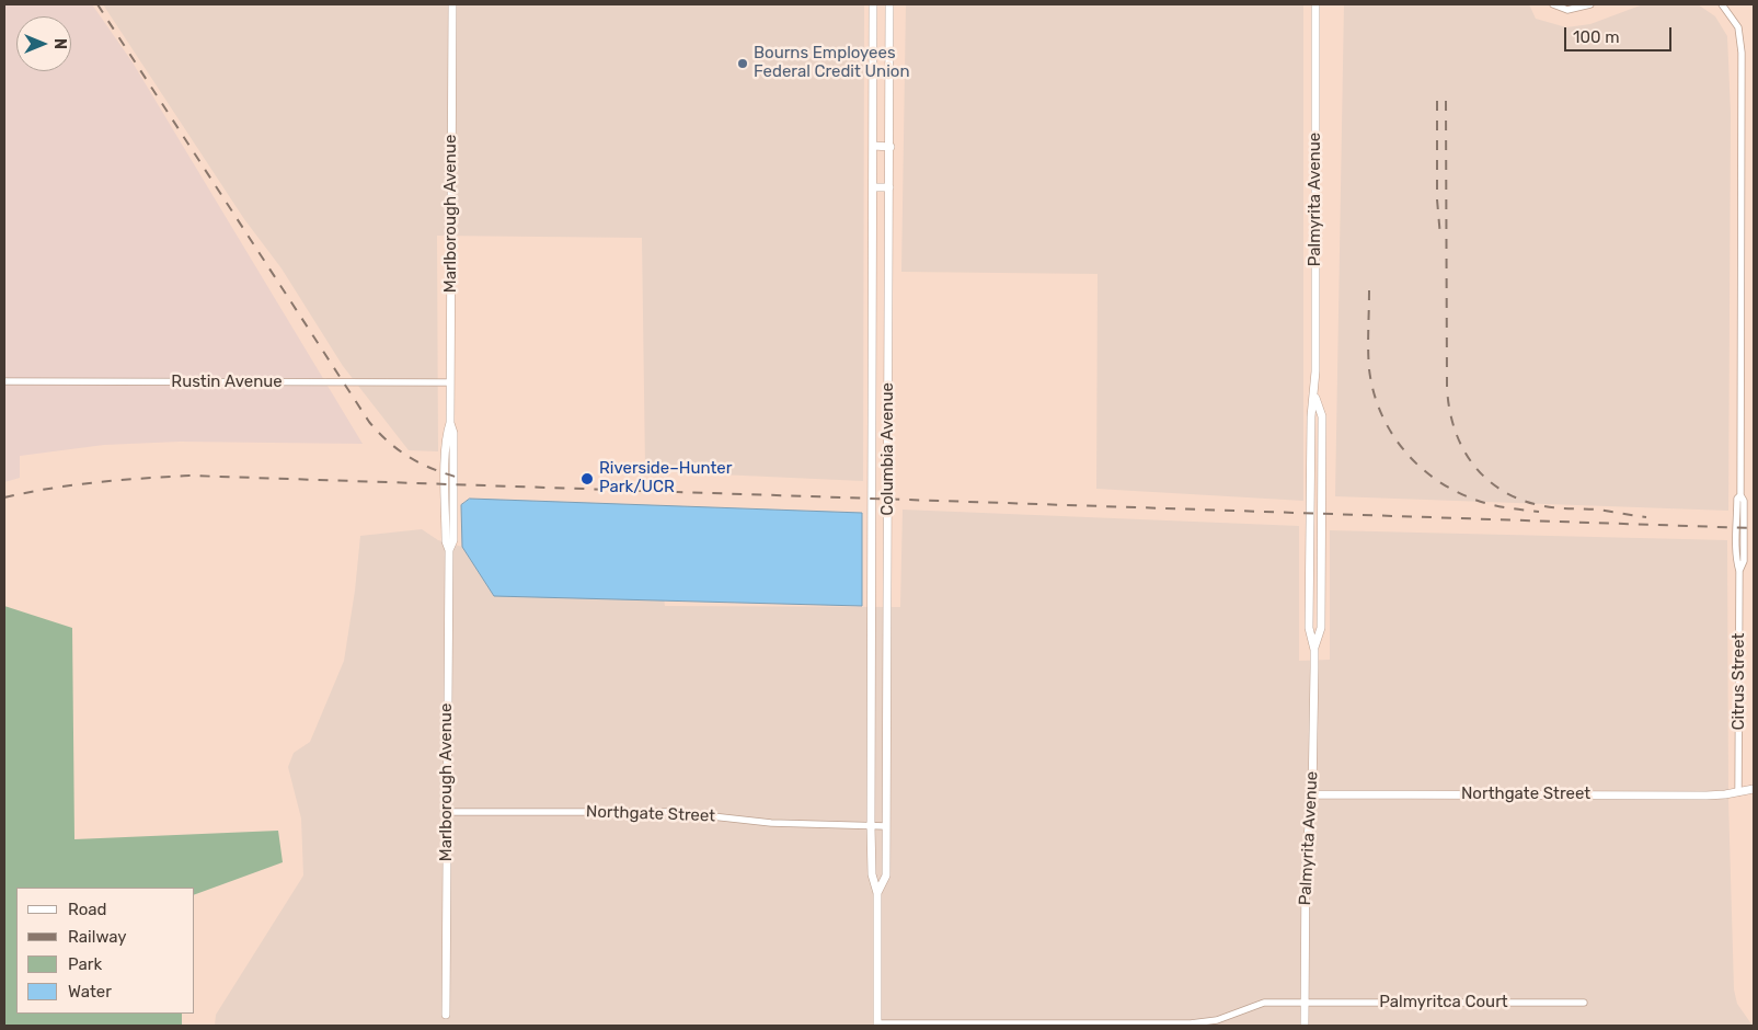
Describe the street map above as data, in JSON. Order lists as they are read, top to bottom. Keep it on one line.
{"streets":{"street":["Palmyrita Avenue","Marlborough Avenue","Rustin Avenue","Columbia Avenue","Citrus Street","Northgate Street","Palmyritca Court"]},"crossings":[["Palmyrita Avenue","Northgate Street"],["Palmyrita Avenue","Palmyritca Court"],["Marlborough Avenue","Rustin Avenue"],["Marlborough Avenue","Northgate Street"],["Columbia Avenue","Northgate Street"],["Citrus Street","Northgate Street"]],"places":["Bourns Employees Federal Credit Union","Riverside–Hunter Park/UCR"],"legend":["Road","Railway","Park","Water"],"scale_bar":"100 m","north":"right"}
